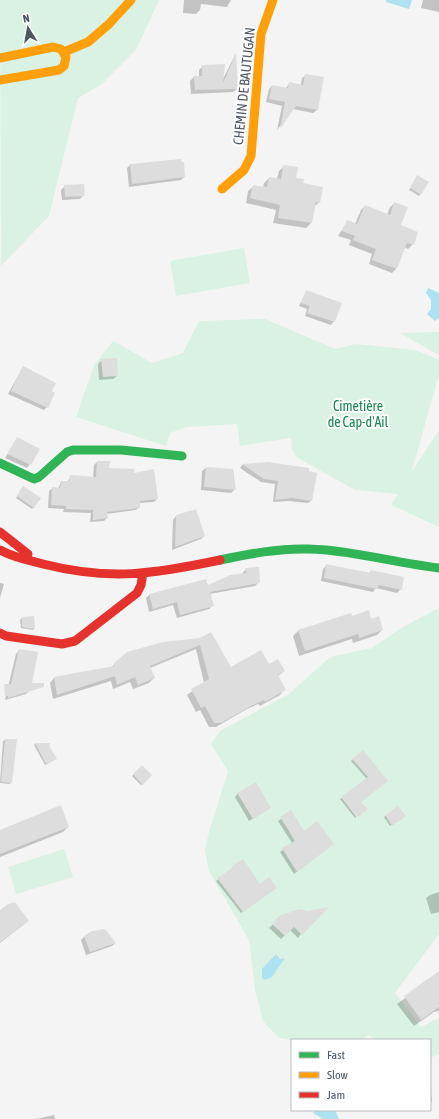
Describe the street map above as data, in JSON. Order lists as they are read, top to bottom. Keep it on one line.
{"streets":{"street":["CHEMIN DE BAUTUGAN"]},"parks":["Cimetière de Cap-d'Ail"],"legend":["Fast","Slow","Jam"],"north":"top"}
